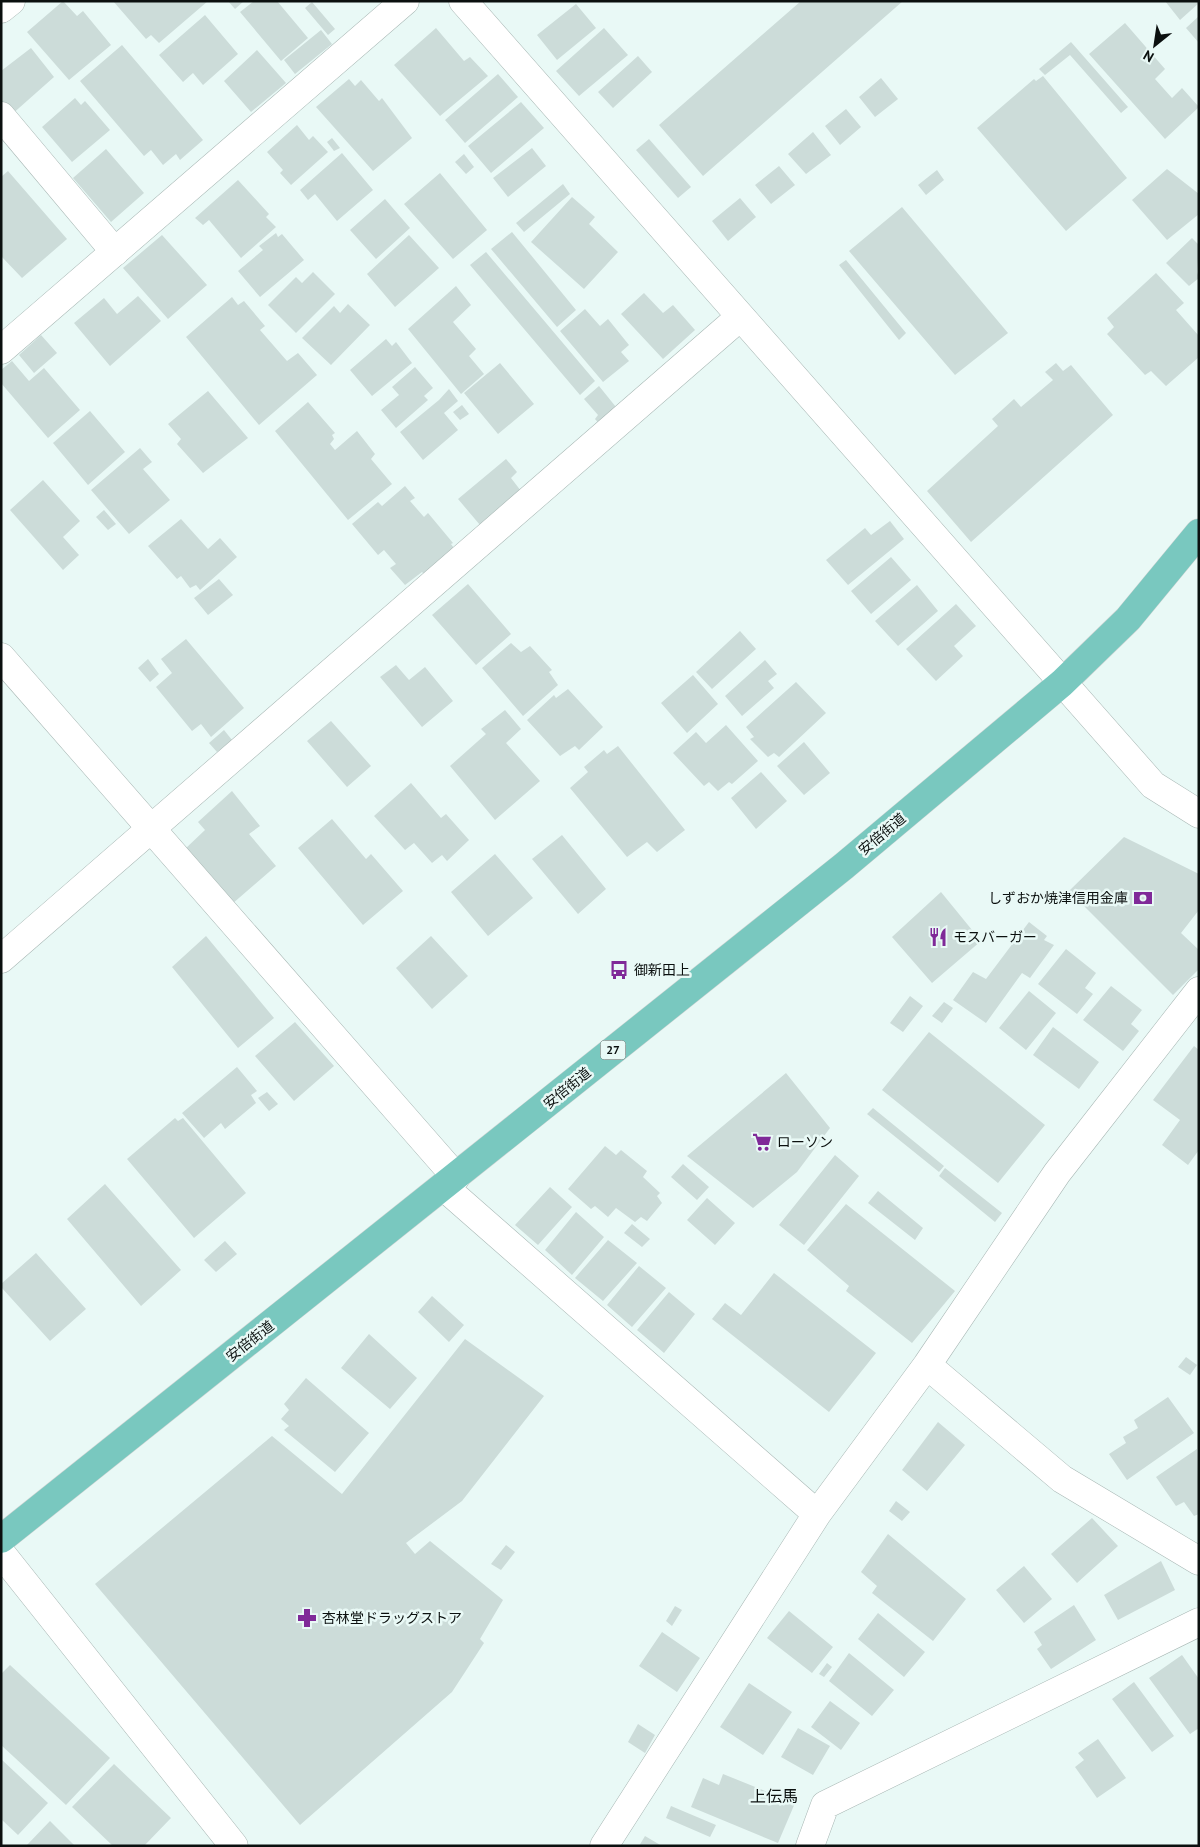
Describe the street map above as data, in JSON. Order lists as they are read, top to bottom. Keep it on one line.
{"streets":{"main road":["安倍街道","27"]},"districts":["上伝馬"],"places":{"bank":["しずおか焼津信用金庫"],"restaurant":["モスバーガー"],"bus stop":["御新田上"],"supermarket":["ローソン"],"pharmacy":["杏林堂ドラッグストア"]},"north":"bottom left"}
